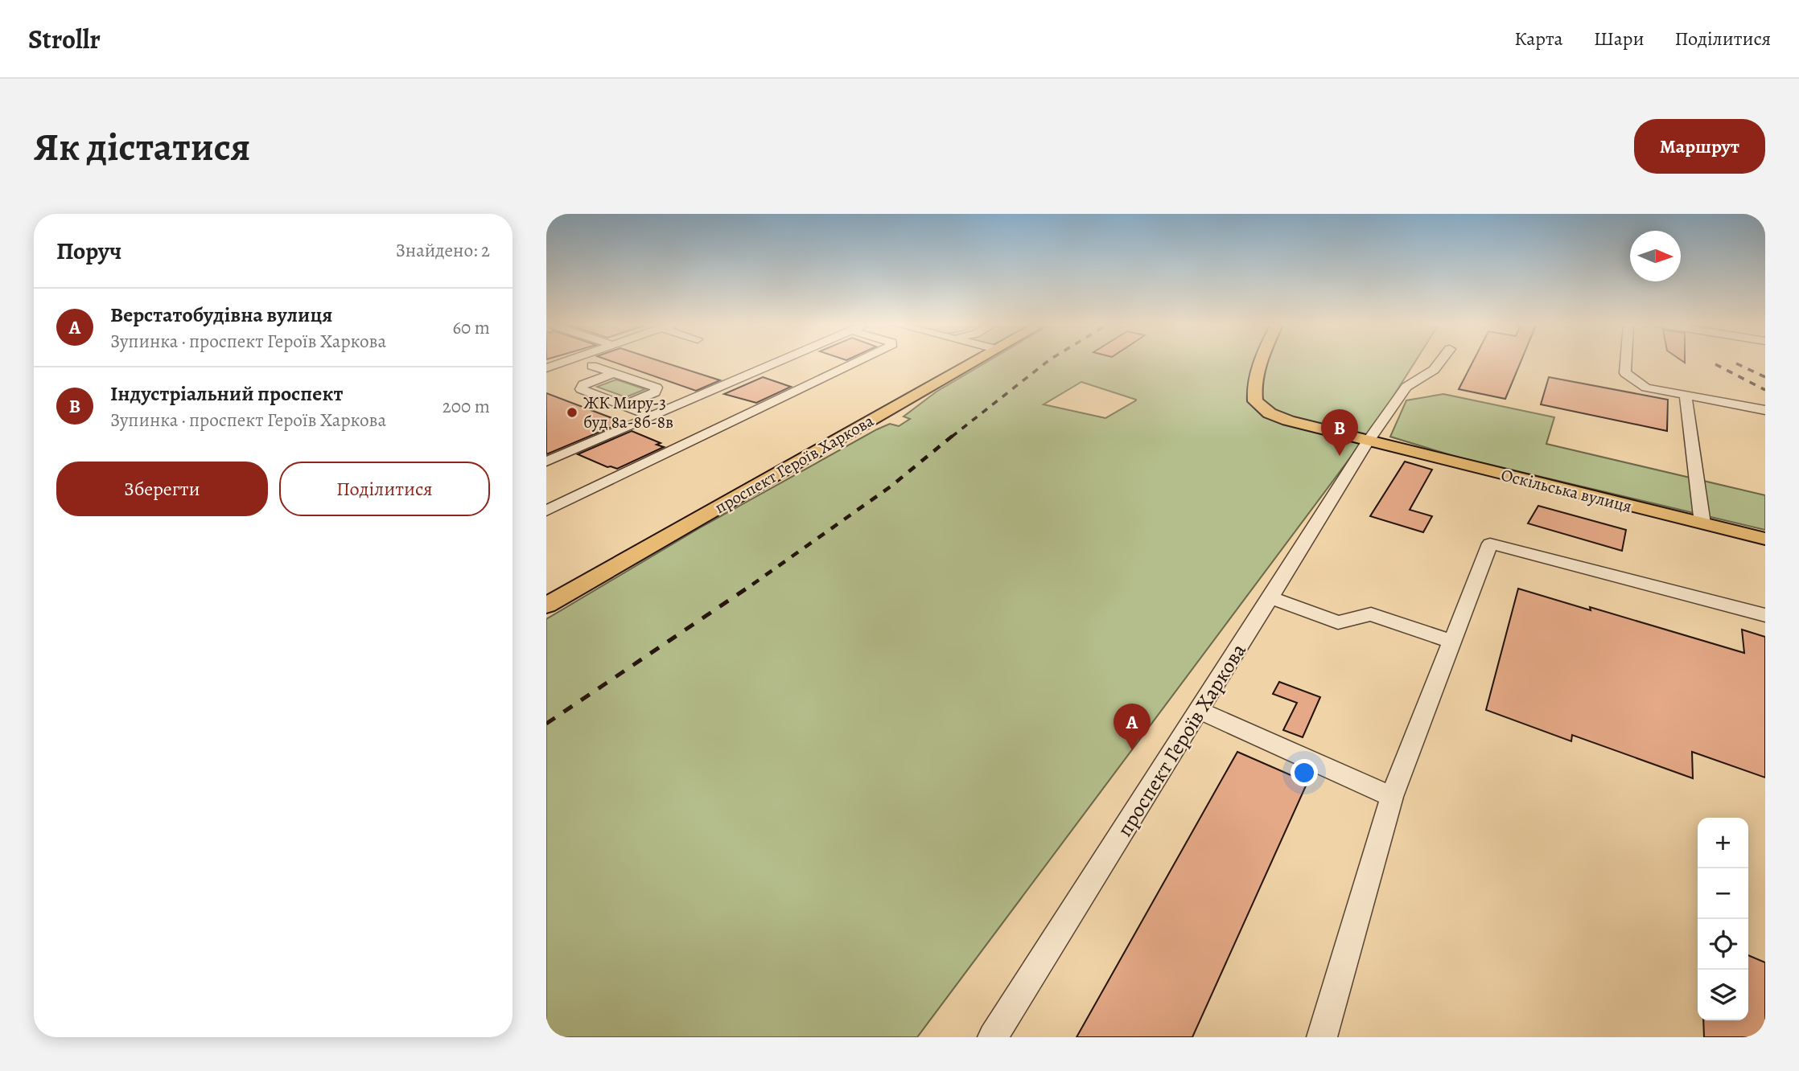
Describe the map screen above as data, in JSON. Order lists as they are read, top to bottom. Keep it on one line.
{"streets":{"main road":["проспект Героїв Харкова","Оскільська вулиця"]},"crossings":[["проспект Героїв Харкова","Оскільська вулиця"]],"places":["ЖК Миру-3 буд 8а-8б-8в"],"north":"right","page":{"header":"Strollr","nav":["Карта","Шари","Поділитися"],"buttons":["Маршрут",["Зберегти","Поділитися"]],"title":"Як дістатися","heading":["Поруч","Знайдено: 2"],"list":[{"mark":"A","name":"Верстатобудівна вулиця","note":"Зупинка · проспект Героїв Харкова","value":"60 m"},{"mark":"B","name":"Індустріальний проспект","note":"Зупинка · проспект Героїв Харкова","value":"200 m"}],"pins":["B","A"],"map_buttons":["+","−"]}}
